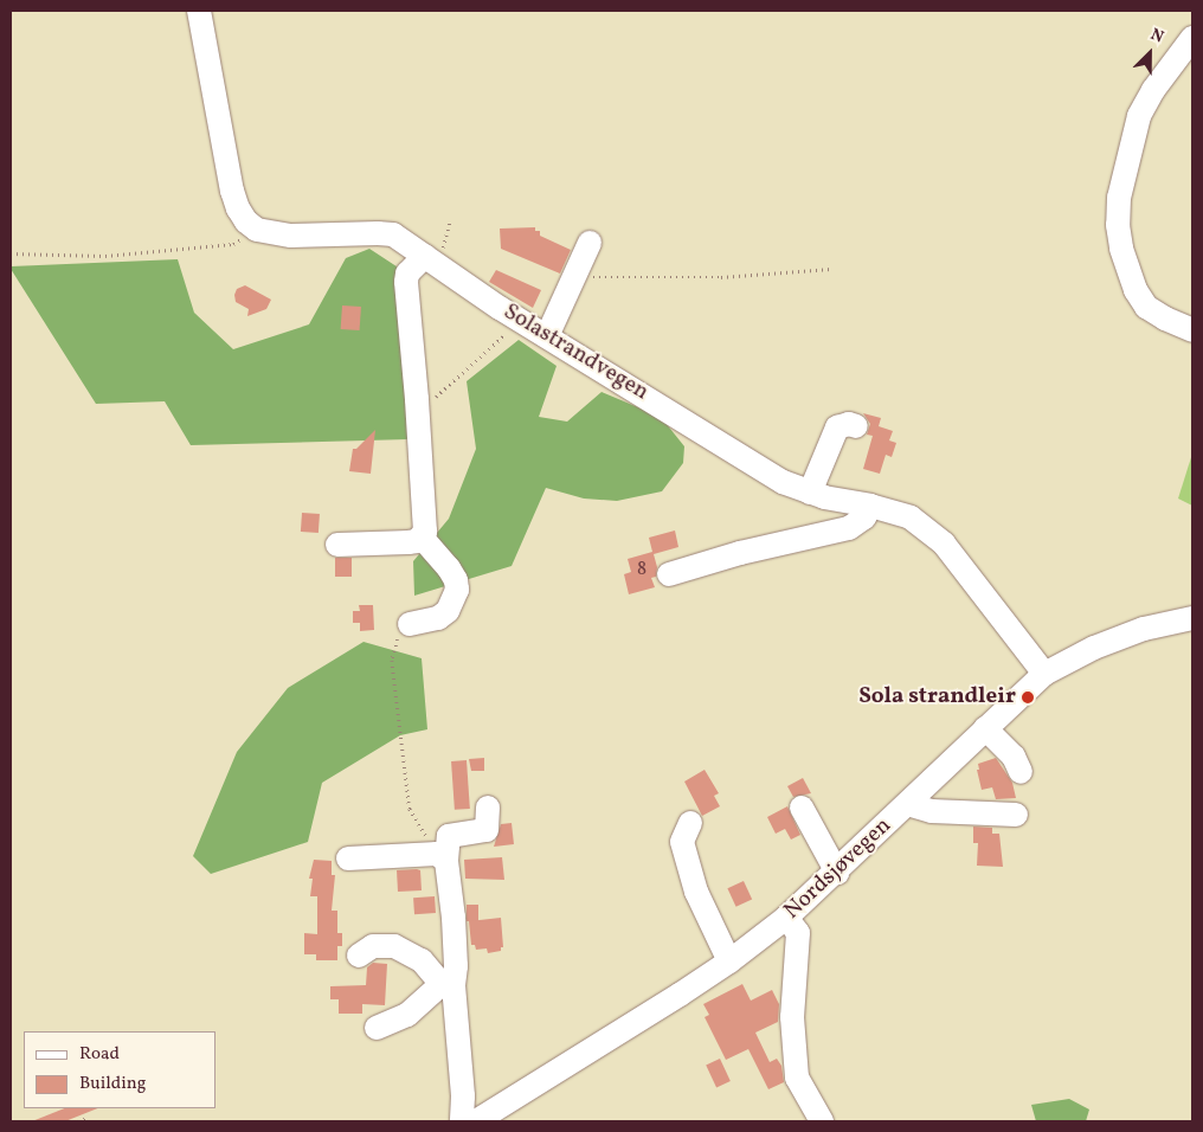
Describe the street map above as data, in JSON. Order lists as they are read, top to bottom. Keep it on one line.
{"streets":{"street":["Solastrandvegen","Nordsjøvegen"]},"crossings":[["Solastrandvegen","Nordsjøvegen"]],"places":["Sola strandleir"],"house_numbers":["8"],"legend":["Road","Building"],"north":"top right"}
